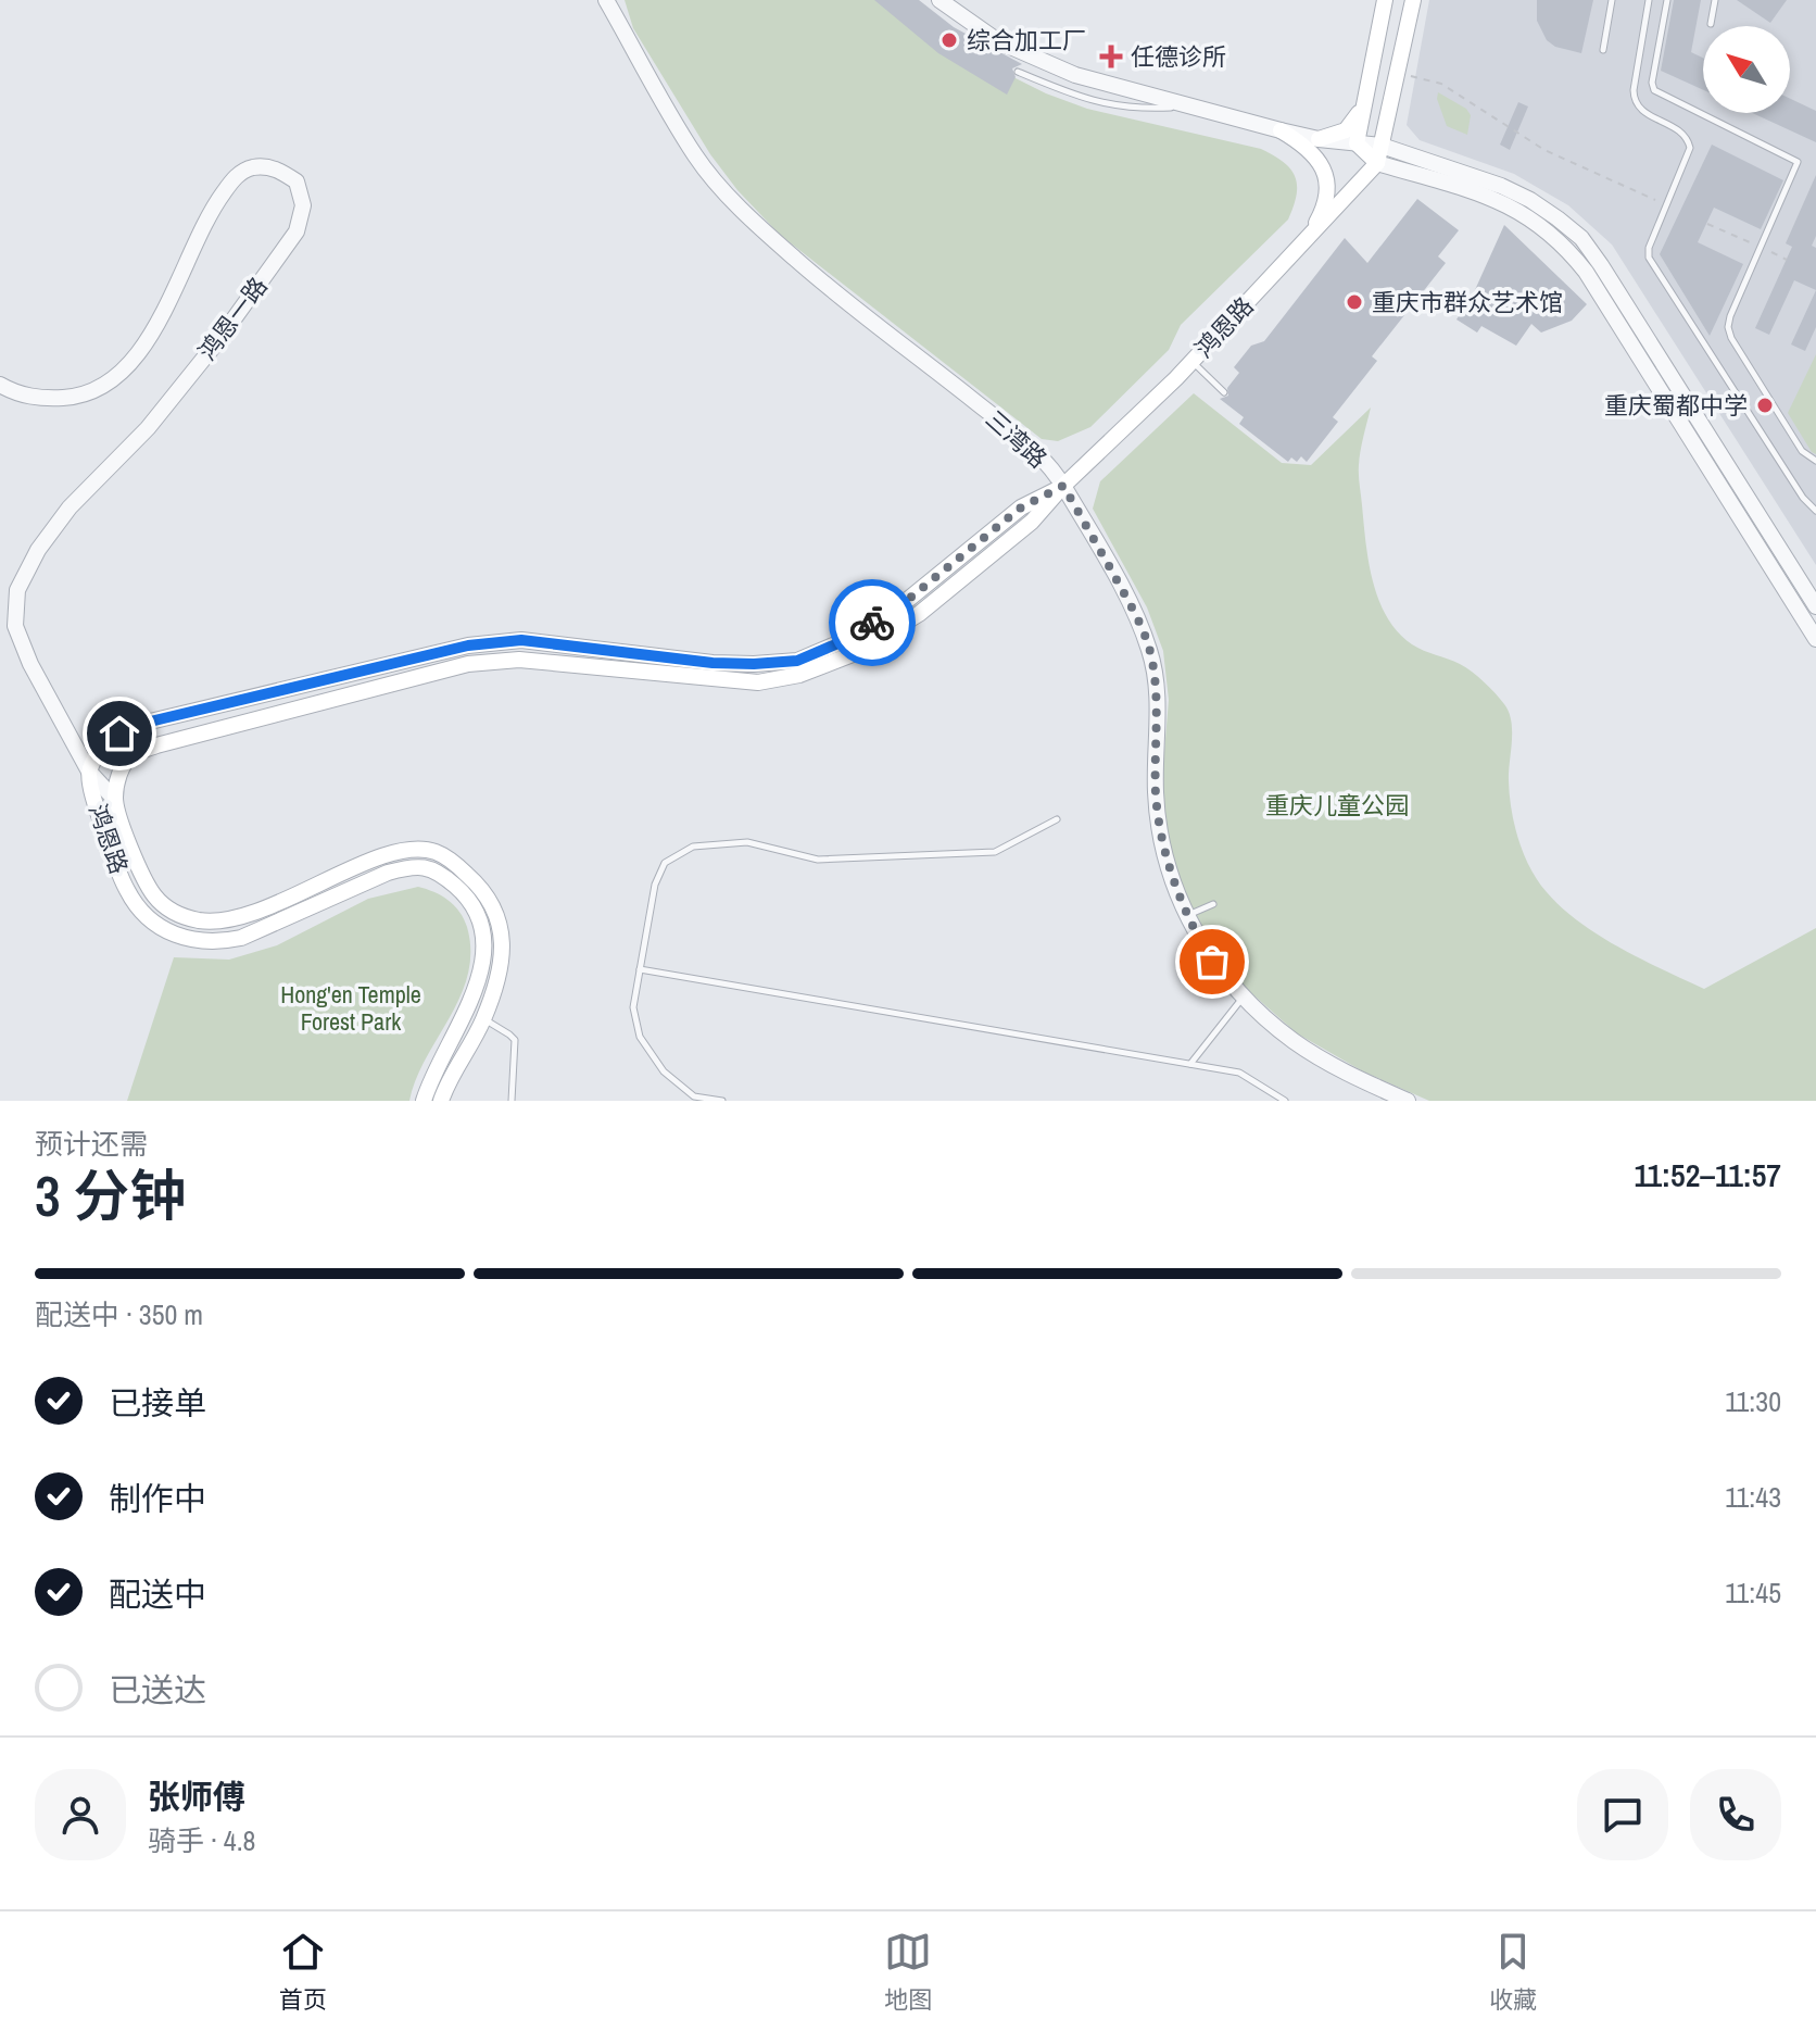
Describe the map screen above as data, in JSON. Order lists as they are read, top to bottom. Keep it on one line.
{"streets":{"main road":["鸿恩路"],"street":["鸿恩一路","三湾路"]},"crossings":[["鸿恩一路","鸿恩路"],["鸿恩路","三湾路"]],"parks":["重庆儿童公园","Hong'en Temple Forest Park"],"places":{"other":["综合加工厂","重庆市群众艺术馆","重庆蜀都中学"],"health":["任德诊所"]},"north":"top left","page":{"heading":["3 分钟","预计还需","11:52–11:57"],"panel":["张师傅","骑手 · 4.8"],"bar":"配送中 · 350 m","list":[["已接单","11:30"],["制作中","11:43"],["配送中","11:45"],"已送达"],"tabs":["首页","地图","收藏"]}}
